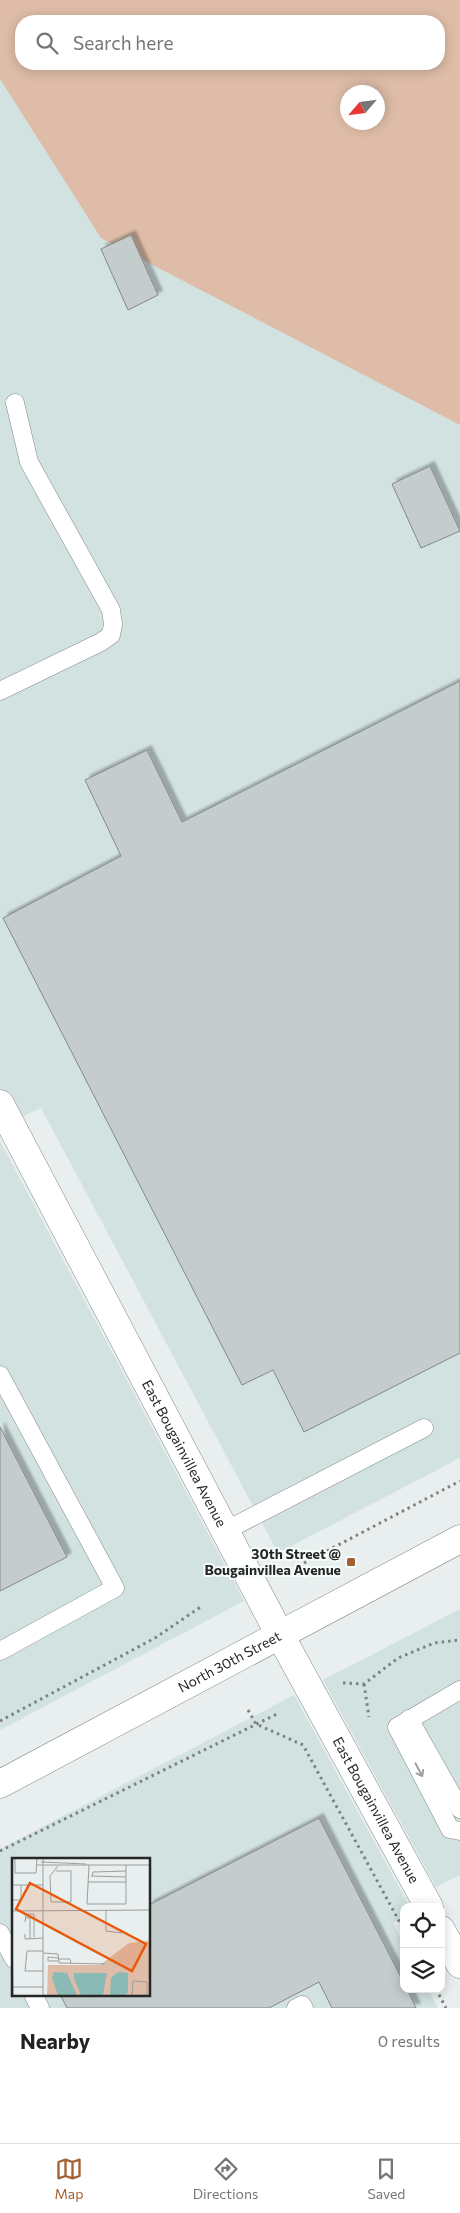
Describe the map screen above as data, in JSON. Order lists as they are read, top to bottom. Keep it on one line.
{"streets":{"street":["East Bougainvillea Avenue","North 30th Street"]},"crossings":[["East Bougainvillea Avenue","North 30th Street"]],"places":{"transit":["30th Street @ Bougainvillea Avenue"]},"north":"bottom left","page":{"search":"Search here","heading":["Nearby","0 results"],"nav":["Map","Directions","Saved"]}}
